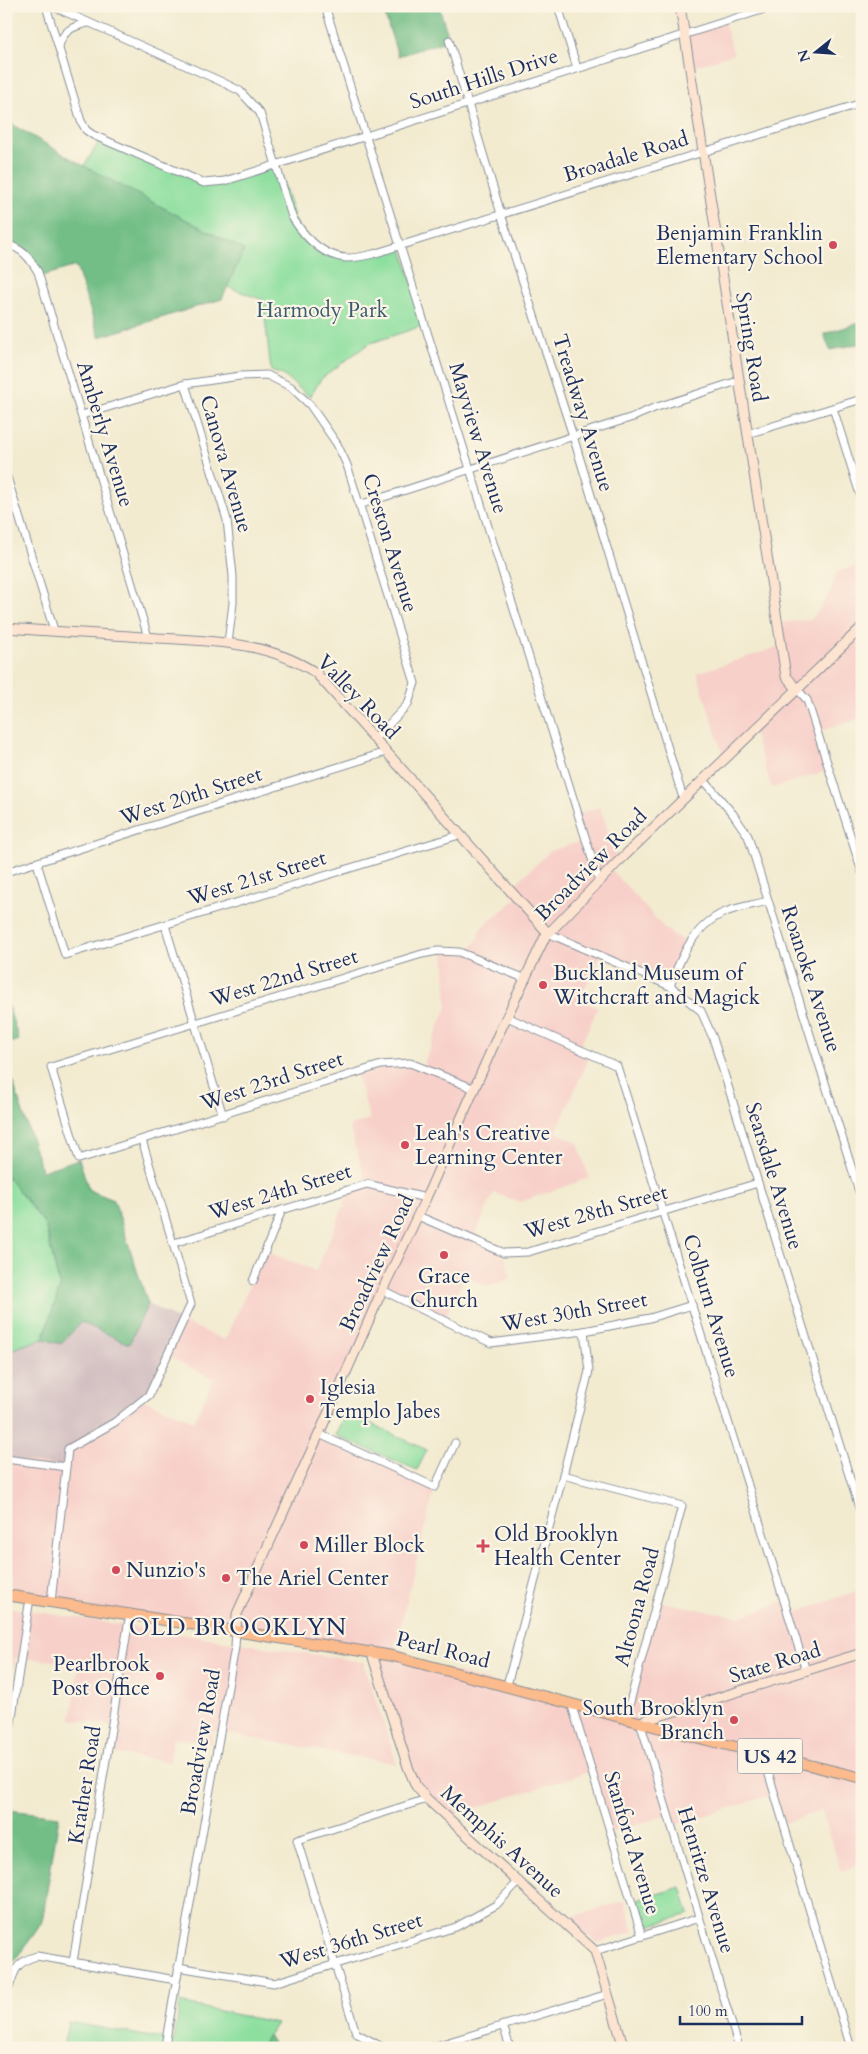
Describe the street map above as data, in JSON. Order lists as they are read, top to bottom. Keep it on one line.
{"streets":{"main road":["Spring Road","Valley Road","Broadview Road","Pearl Road","State Road","US 42","Memphis Avenue"],"street":["South Hills Drive","Broadale Road","Treadway Avenue","Amberly Avenue","Mayview Avenue","Canova Avenue","Creston Avenue","West 20th Street","West 21st Street","West 22nd Street","Roanoke Avenue","West 23rd Street","Searsdale Avenue","West 24th Street","West 28th Street","Colburn Avenue","West 30th Street","Altoona Road","Krather Road","Stanford Avenue","Henritze Avenue","West 36th Street"]},"crossings":[["South Hills Drive","Broadale Road"],["South Hills Drive","Spring Road"],["South Hills Drive","Treadway Avenue"],["South Hills Drive","Mayview Avenue"],["Broadale Road","Spring Road"],["Broadale Road","Treadway Avenue"],["Broadale Road","Mayview Avenue"],["Spring Road","Broadview Road"],["Treadway Avenue","Broadview Road"],["Amberly Avenue","Valley Road"],["Mayview Avenue","Broadview Road"],["Canova Avenue","Creston Avenue"],["Canova Avenue","Valley Road"],["Creston Avenue","Valley Road"],["Valley Road","West 20th Street"],["Valley Road","Broadview Road"],["Valley Road","West 21st Street"],["Valley Road","Searsdale Avenue"],["West 20th Street","West 21st Street"],["Broadview Road","West 22nd Street"],["Broadview Road","Roanoke Avenue"],["Broadview Road","West 23rd Street"],["Broadview Road","Searsdale Avenue"],["Broadview Road","West 24th Street"],["Broadview Road","West 28th Street"],["Broadview Road","Colburn Avenue"],["Broadview Road","West 30th Street"],["Broadview Road","Pearl Road"],["Broadview Road","West 36th Street"],["West 22nd Street","West 23rd Street"],["Searsdale Avenue","West 28th Street"],["West 28th Street","Colburn Avenue"],["Colburn Avenue","West 30th Street"],["Colburn Avenue","State Road"],["Altoona Road","Pearl Road"],["Pearl Road","State Road"],["Pearl Road","Krather Road"],["Pearl Road","Memphis Avenue"],["Pearl Road","Stanford Avenue"],["Pearl Road","Henritze Avenue"],["State Road","Henritze Avenue"],["Memphis Avenue","West 36th Street"]],"districts":["OLD BROOKLYN"],"parks":["Harmody Park"],"places":{"other":["Benjamin Franklin Elementary School","Buckland Museum of Witchcraft and Magick","Leah's Creative Learning Center","Grace Church","Iglesia Templo Jabes","Miller Block","Nunzio's","The Ariel Center","Pearlbrook Post Office","South Brooklyn Branch"],"health":["Old Brooklyn Health Center"]},"scale_bar":"100 m","north":"left"}
